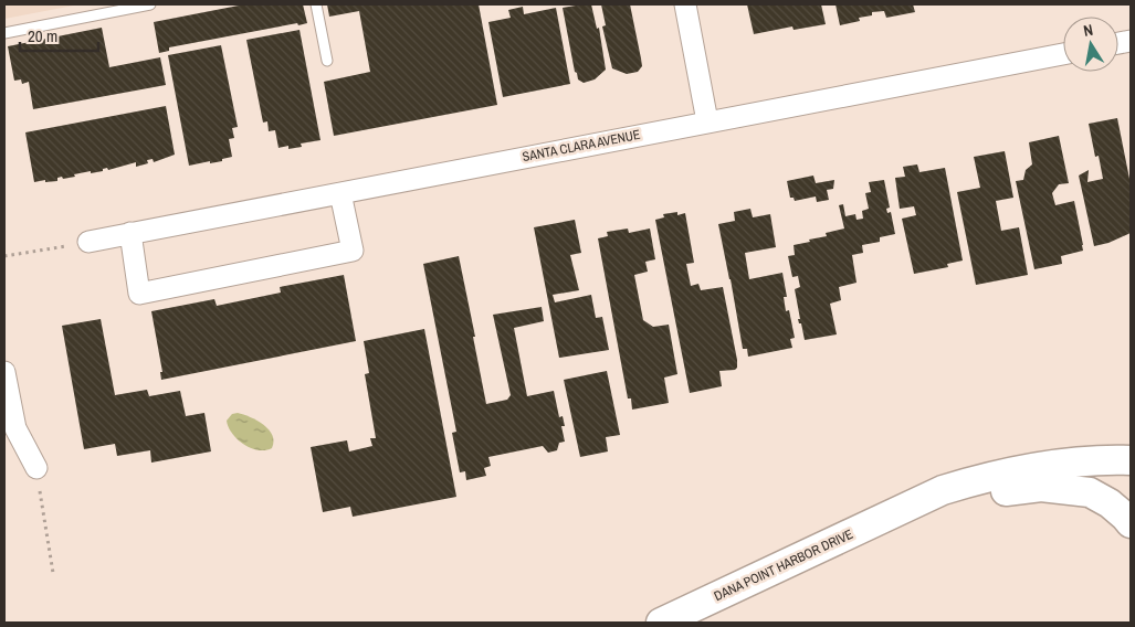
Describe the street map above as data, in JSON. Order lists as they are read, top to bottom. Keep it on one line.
{"streets":{"street":["SANTA CLARA AVENUE","DANA POINT HARBOR DRIVE"]},"scale_bar":"20 m","north":"top"}
